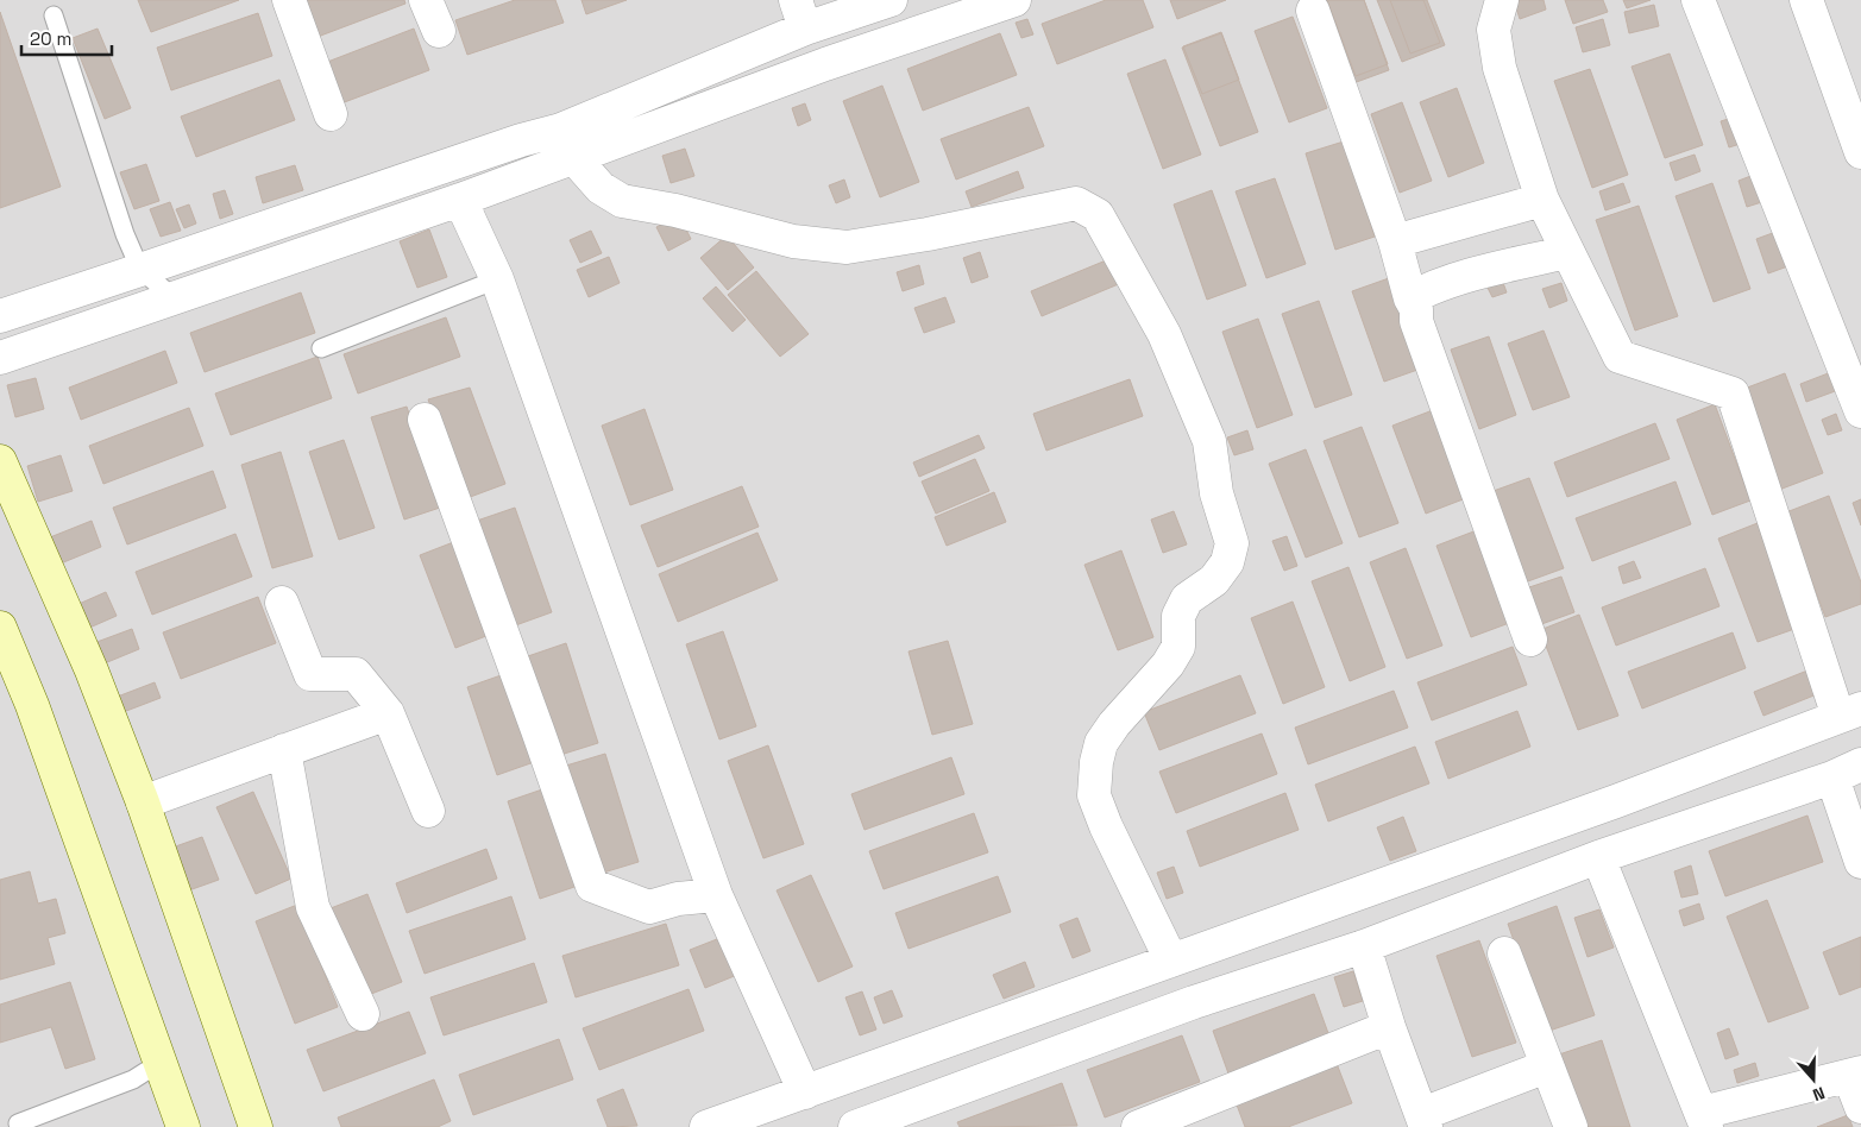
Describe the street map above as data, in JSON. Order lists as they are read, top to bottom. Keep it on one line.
{"scale_bar":"20 m","north":"bottom"}
